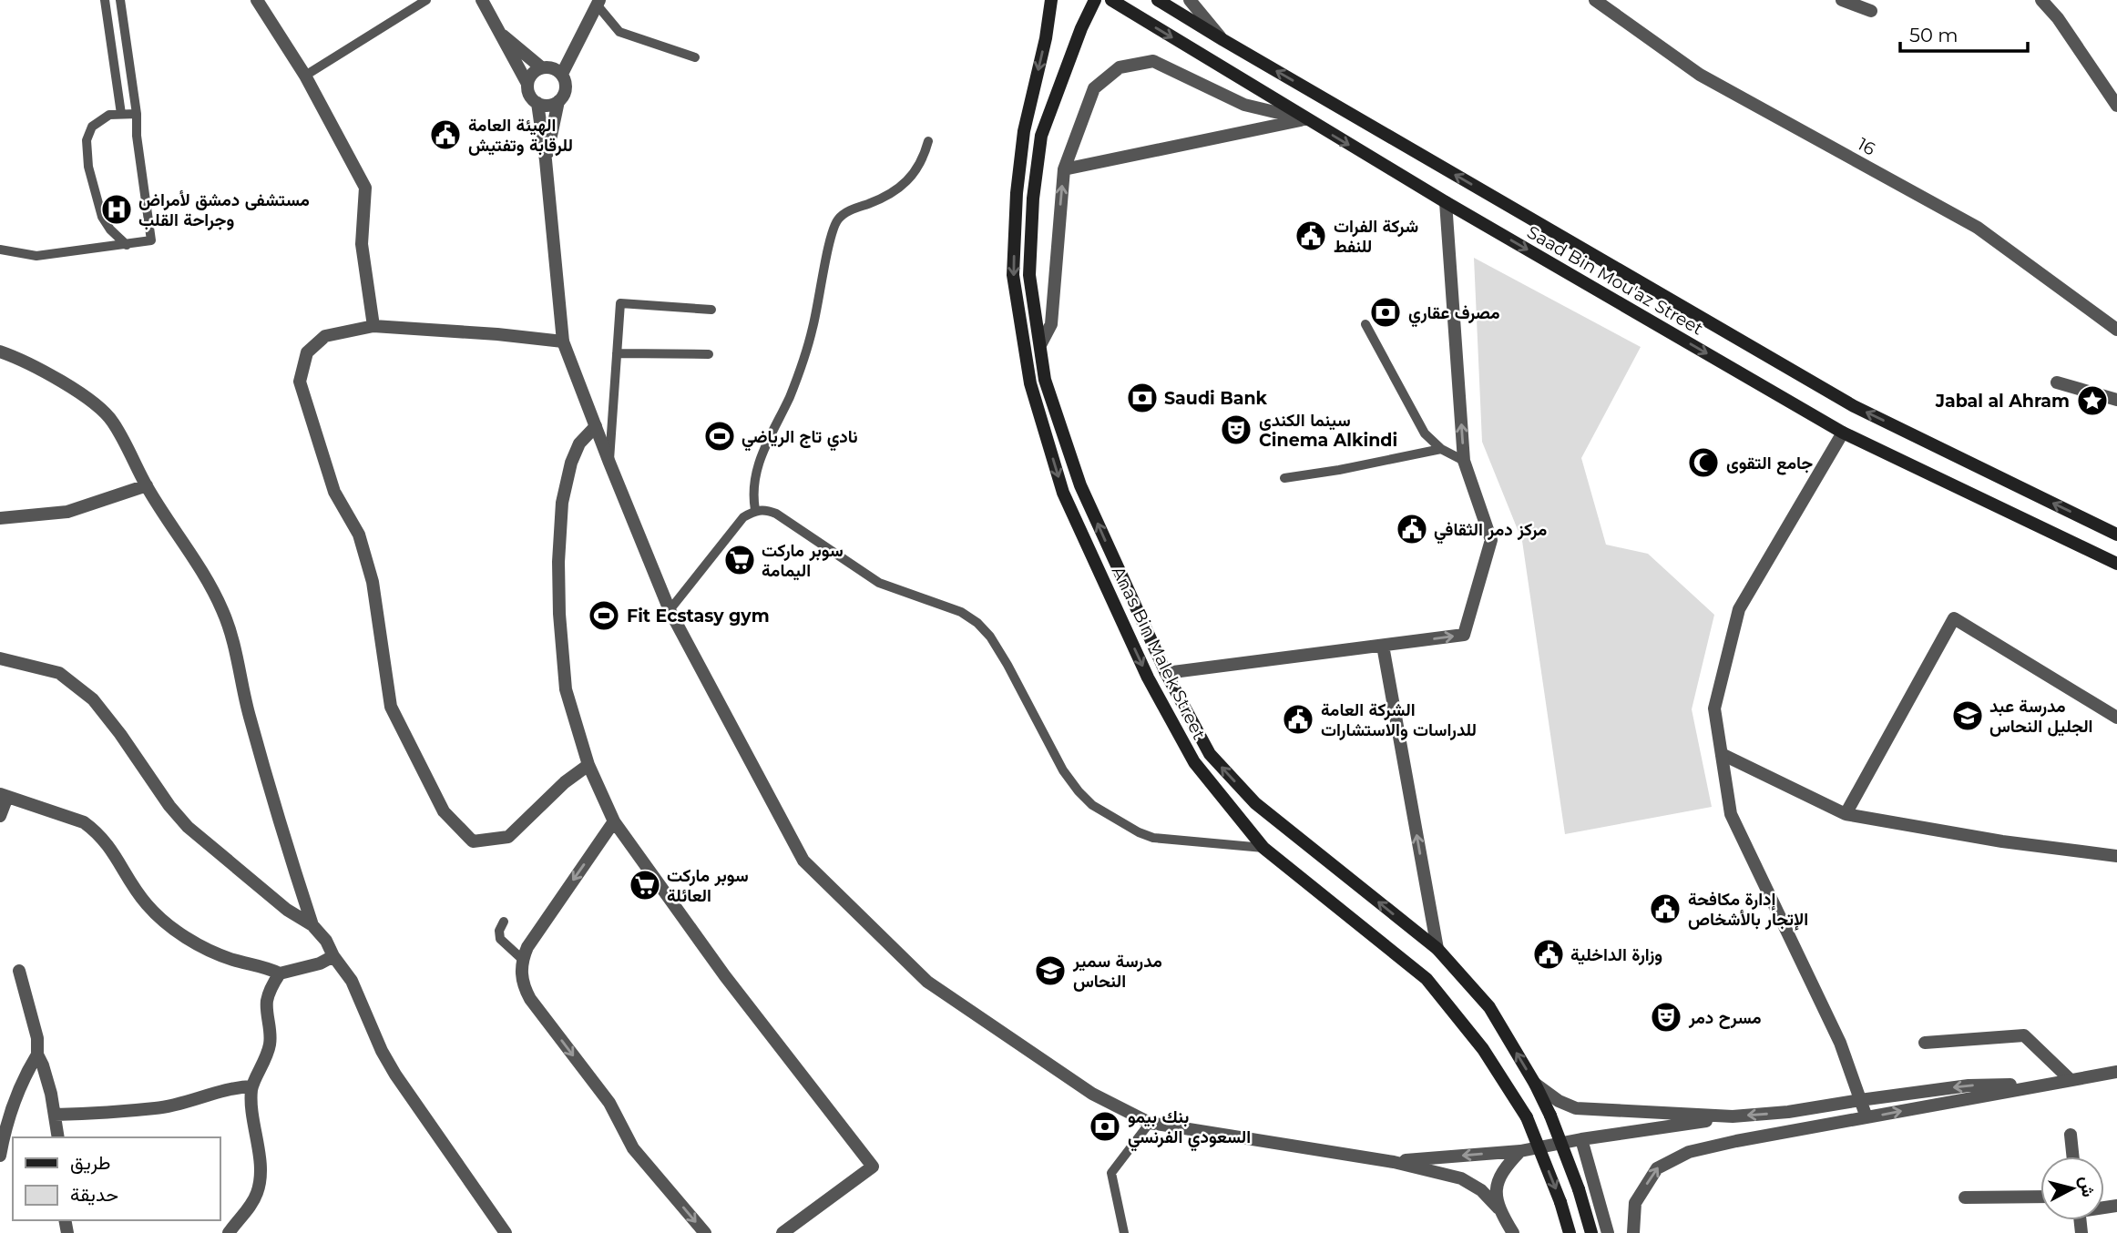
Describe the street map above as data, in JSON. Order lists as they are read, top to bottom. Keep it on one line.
{"streets":{"main road":["Saad Bin Mou'az Street","Anas Bin Malek Street"],"street":["16"]},"places":{"public building":["الهيئة العامة للرقابة وتفتيش","شركة الفرات للنفط","مركز دمر الثقافي","الشركة العامة للدراسات والاستشارات","إدارة مكافحة الإتجار بالأشخاص","وزارة الداخلية"],"hospital":["مستشفى دمشق لأمراض وجراحة القلب"],"bank":["مصرف عقاري","Saudi Bank","بنك بيمو السعودي الفرنسي"],"place":["Jabal al Ahram"],"theatre":["سينما الكندي Cinema Alkindi","مسرح دمر"],"sports":["نادي تاج الرياضي","Fit Ecstasy gym"],"mosque":["جامع التقوى"],"supermarket":["سوبر ماركت اليمامة","سوبر ماركت العائلة"],"school or university":["مدرسة عبد الجليل النحاس","مدرسة سمير النحاس"]},"legend":["طريق","حديقة"],"scale_bar":"50 m","north":"right"}
